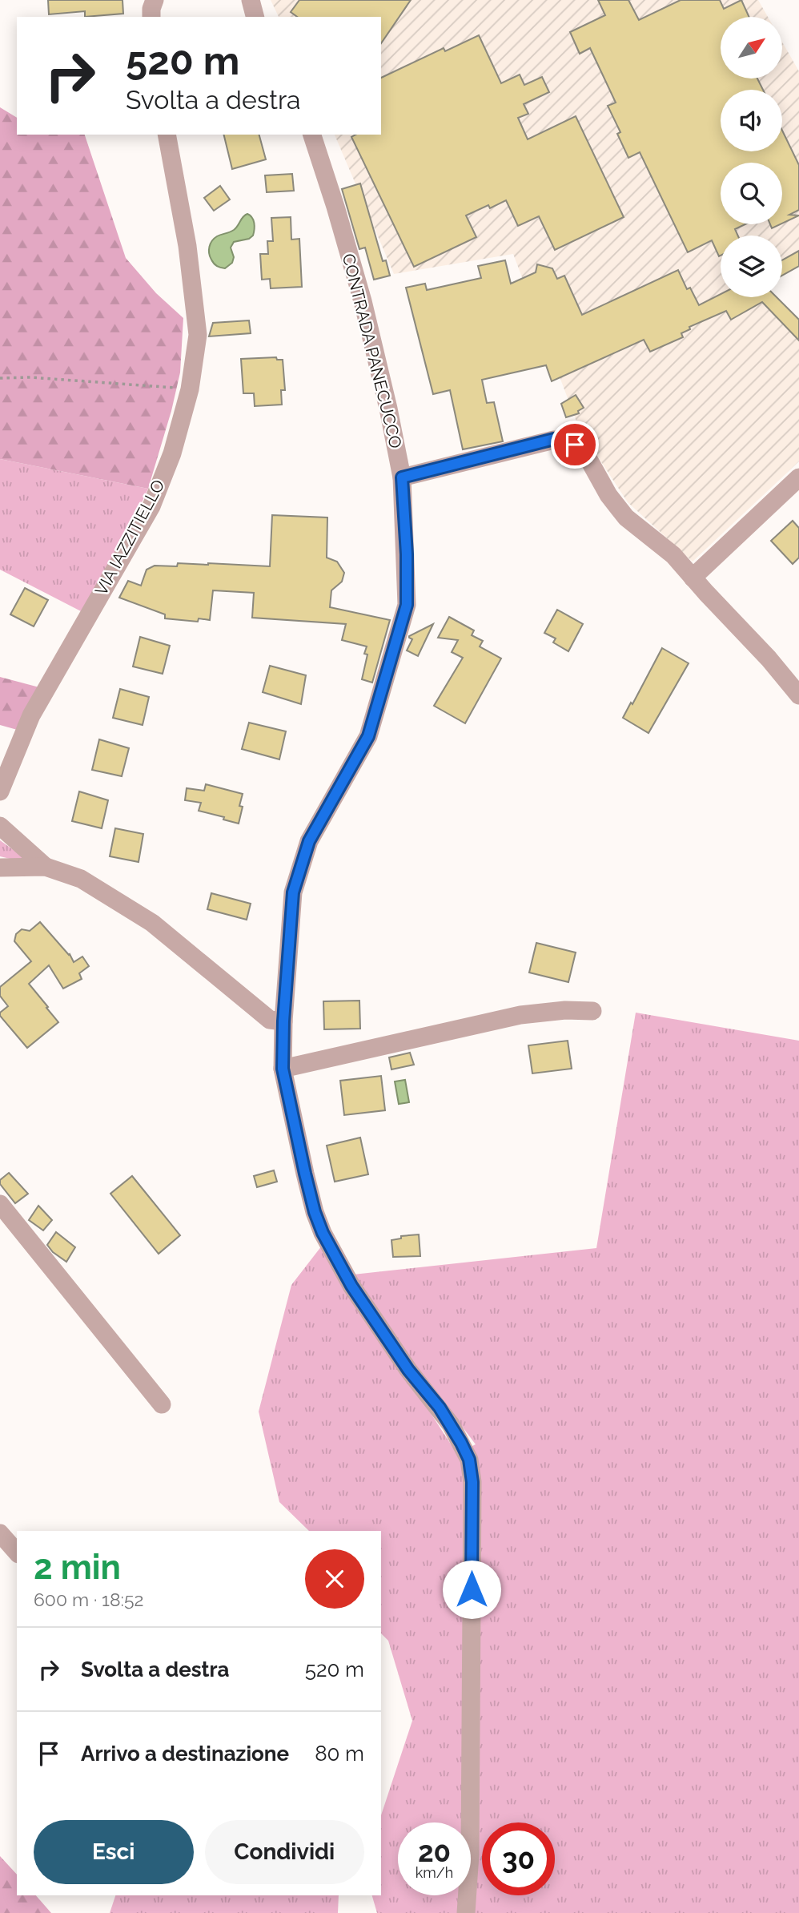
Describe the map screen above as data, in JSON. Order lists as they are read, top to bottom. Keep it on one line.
{"streets":{"street":["CONTRADA PANECUCCO","VIA IAZZITIELLO"]},"north":"top right","page":{"turn":["520 m","Svolta a destra"],"heading":["2 min","600 m · 18:52"],"list":[{"name":"Svolta a destra","value":"520 m"},{"name":"Arrivo a destinazione","value":"80 m"}],"buttons":["Esci","Condividi"],"speed":"20 km/h","limit":"30"}}
